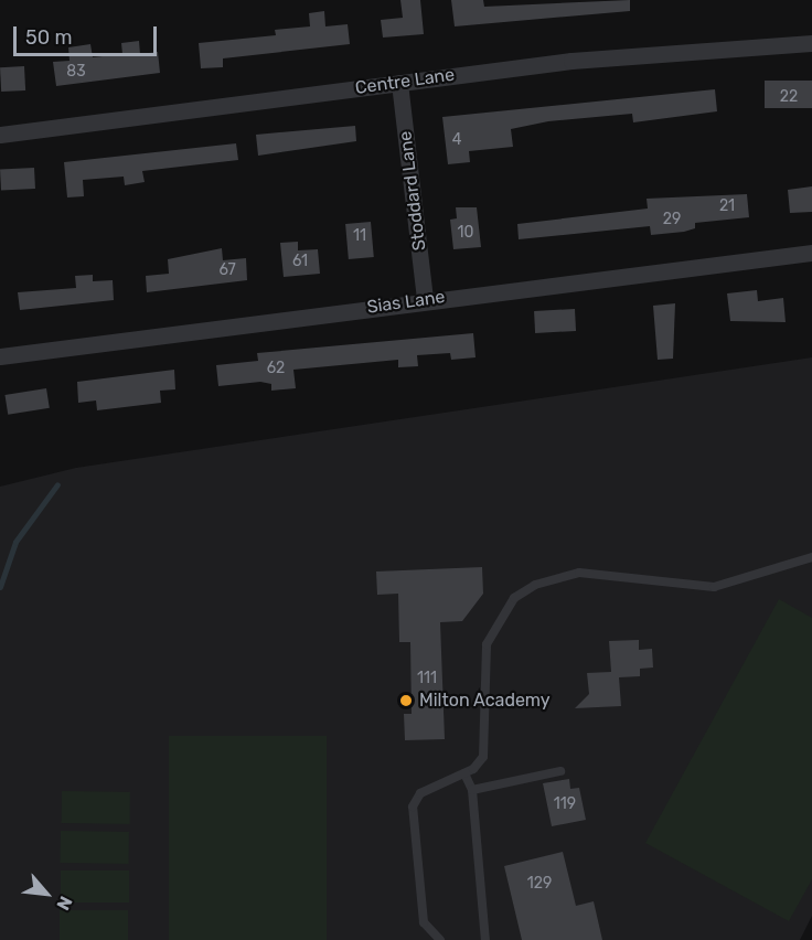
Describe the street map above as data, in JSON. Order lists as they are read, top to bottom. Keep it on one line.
{"streets":{"street":["Centre Lane","Stoddard Lane","Sias Lane"]},"crossings":[["Centre Lane","Stoddard Lane"],["Stoddard Lane","Sias Lane"]],"places":["Milton Academy"],"house_numbers":["83","22","4","21","29","10","11","61","67","62","111","119","129"],"scale_bar":"50 m","north":"bottom right"}
